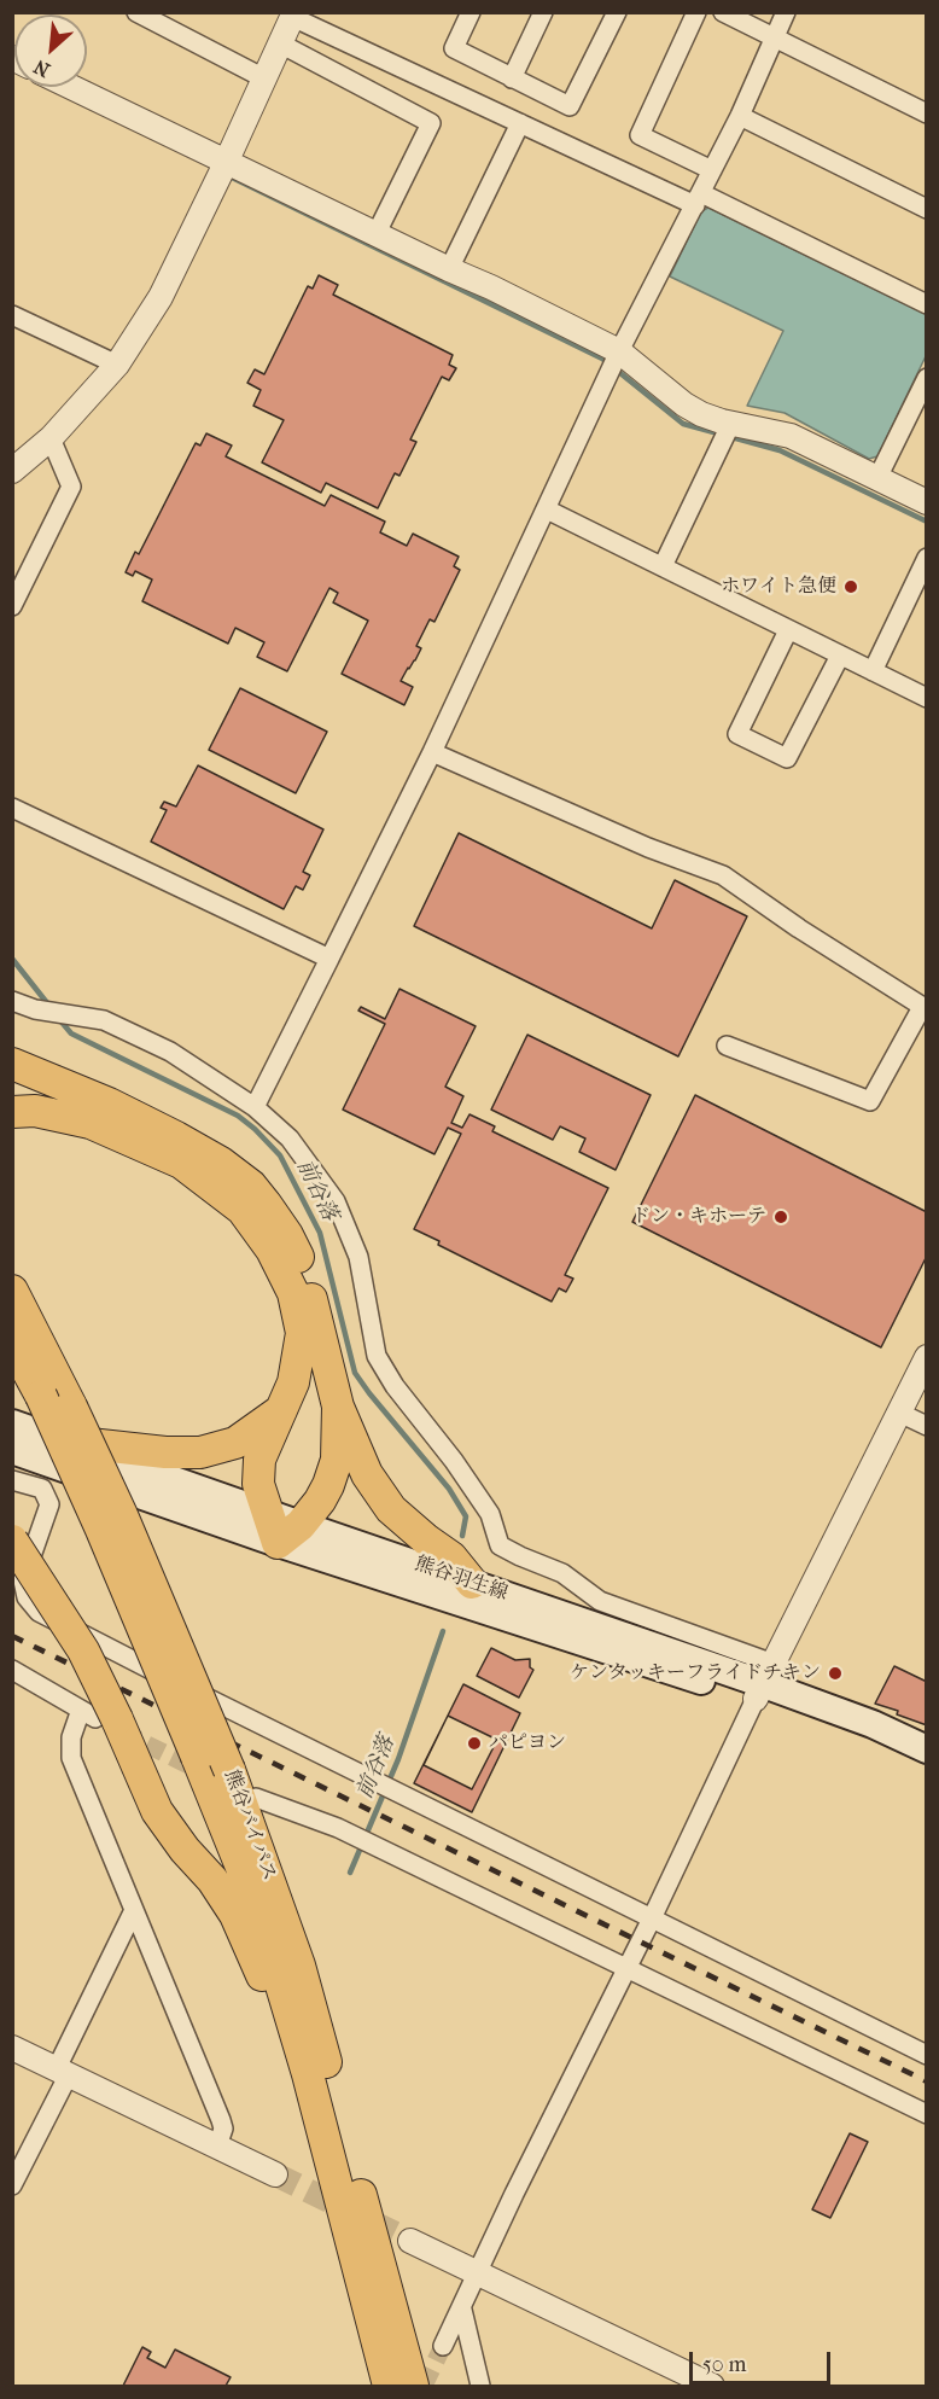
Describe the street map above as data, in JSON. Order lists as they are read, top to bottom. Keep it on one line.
{"streets":{"highway":["熊谷バイパス"],"main road":["熊谷羽生線"]},"water":["前谷落"],"places":["ホワイト急便","ドン・キホーテ","ケンタッキーフライドチキン","パピヨン"],"scale_bar":"50 m","north":"bottom left"}
